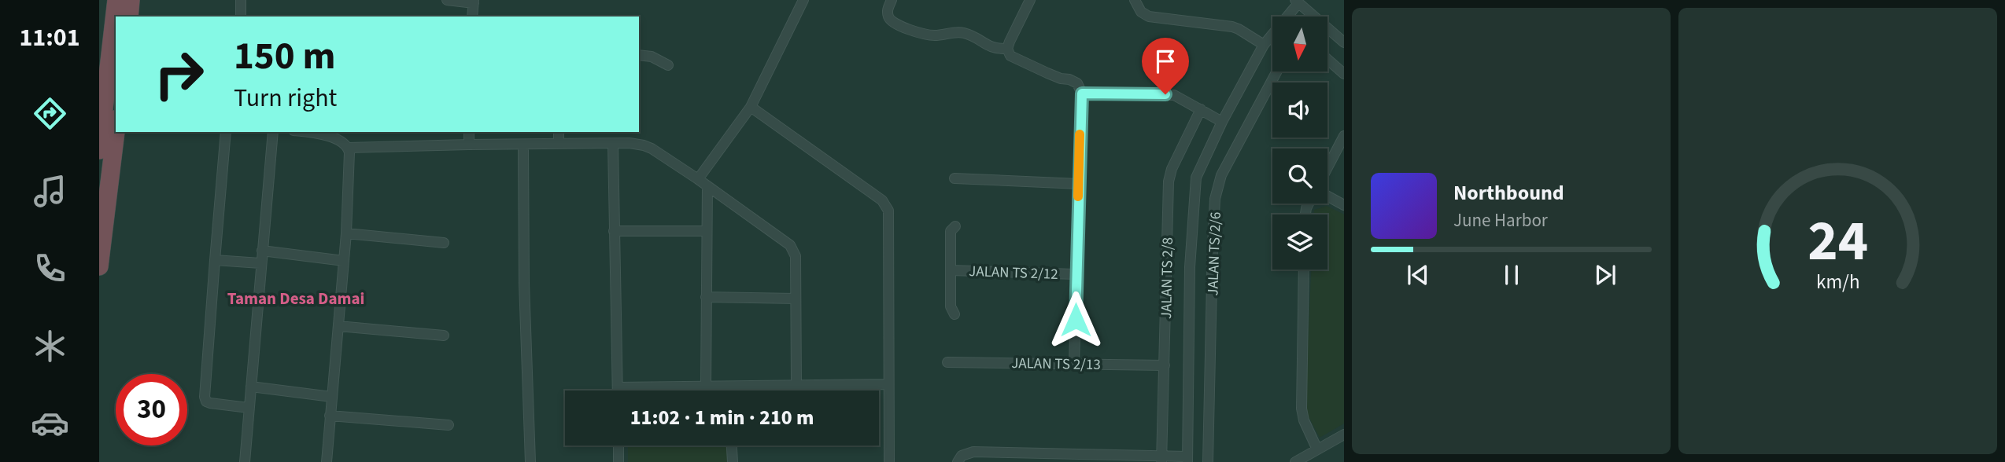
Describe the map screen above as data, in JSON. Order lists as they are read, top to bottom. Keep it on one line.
{"streets":{"street":["JALAN TS/2/6","JALAN TS 2/12","JALAN TS 2/8","JALAN TS 2/13"]},"crossings":[["JALAN TS 2/8","JALAN TS 2/13"]],"districts":["Taman Desa Damai"],"north":"bottom","page":{"tabs":"11:01","turn":["150 m","Turn right"],"song":["Northbound","June Harbor"],"limit":"30","trip":"11:02 · 1 min · 210 m","gauge":["24","km/h"]}}
